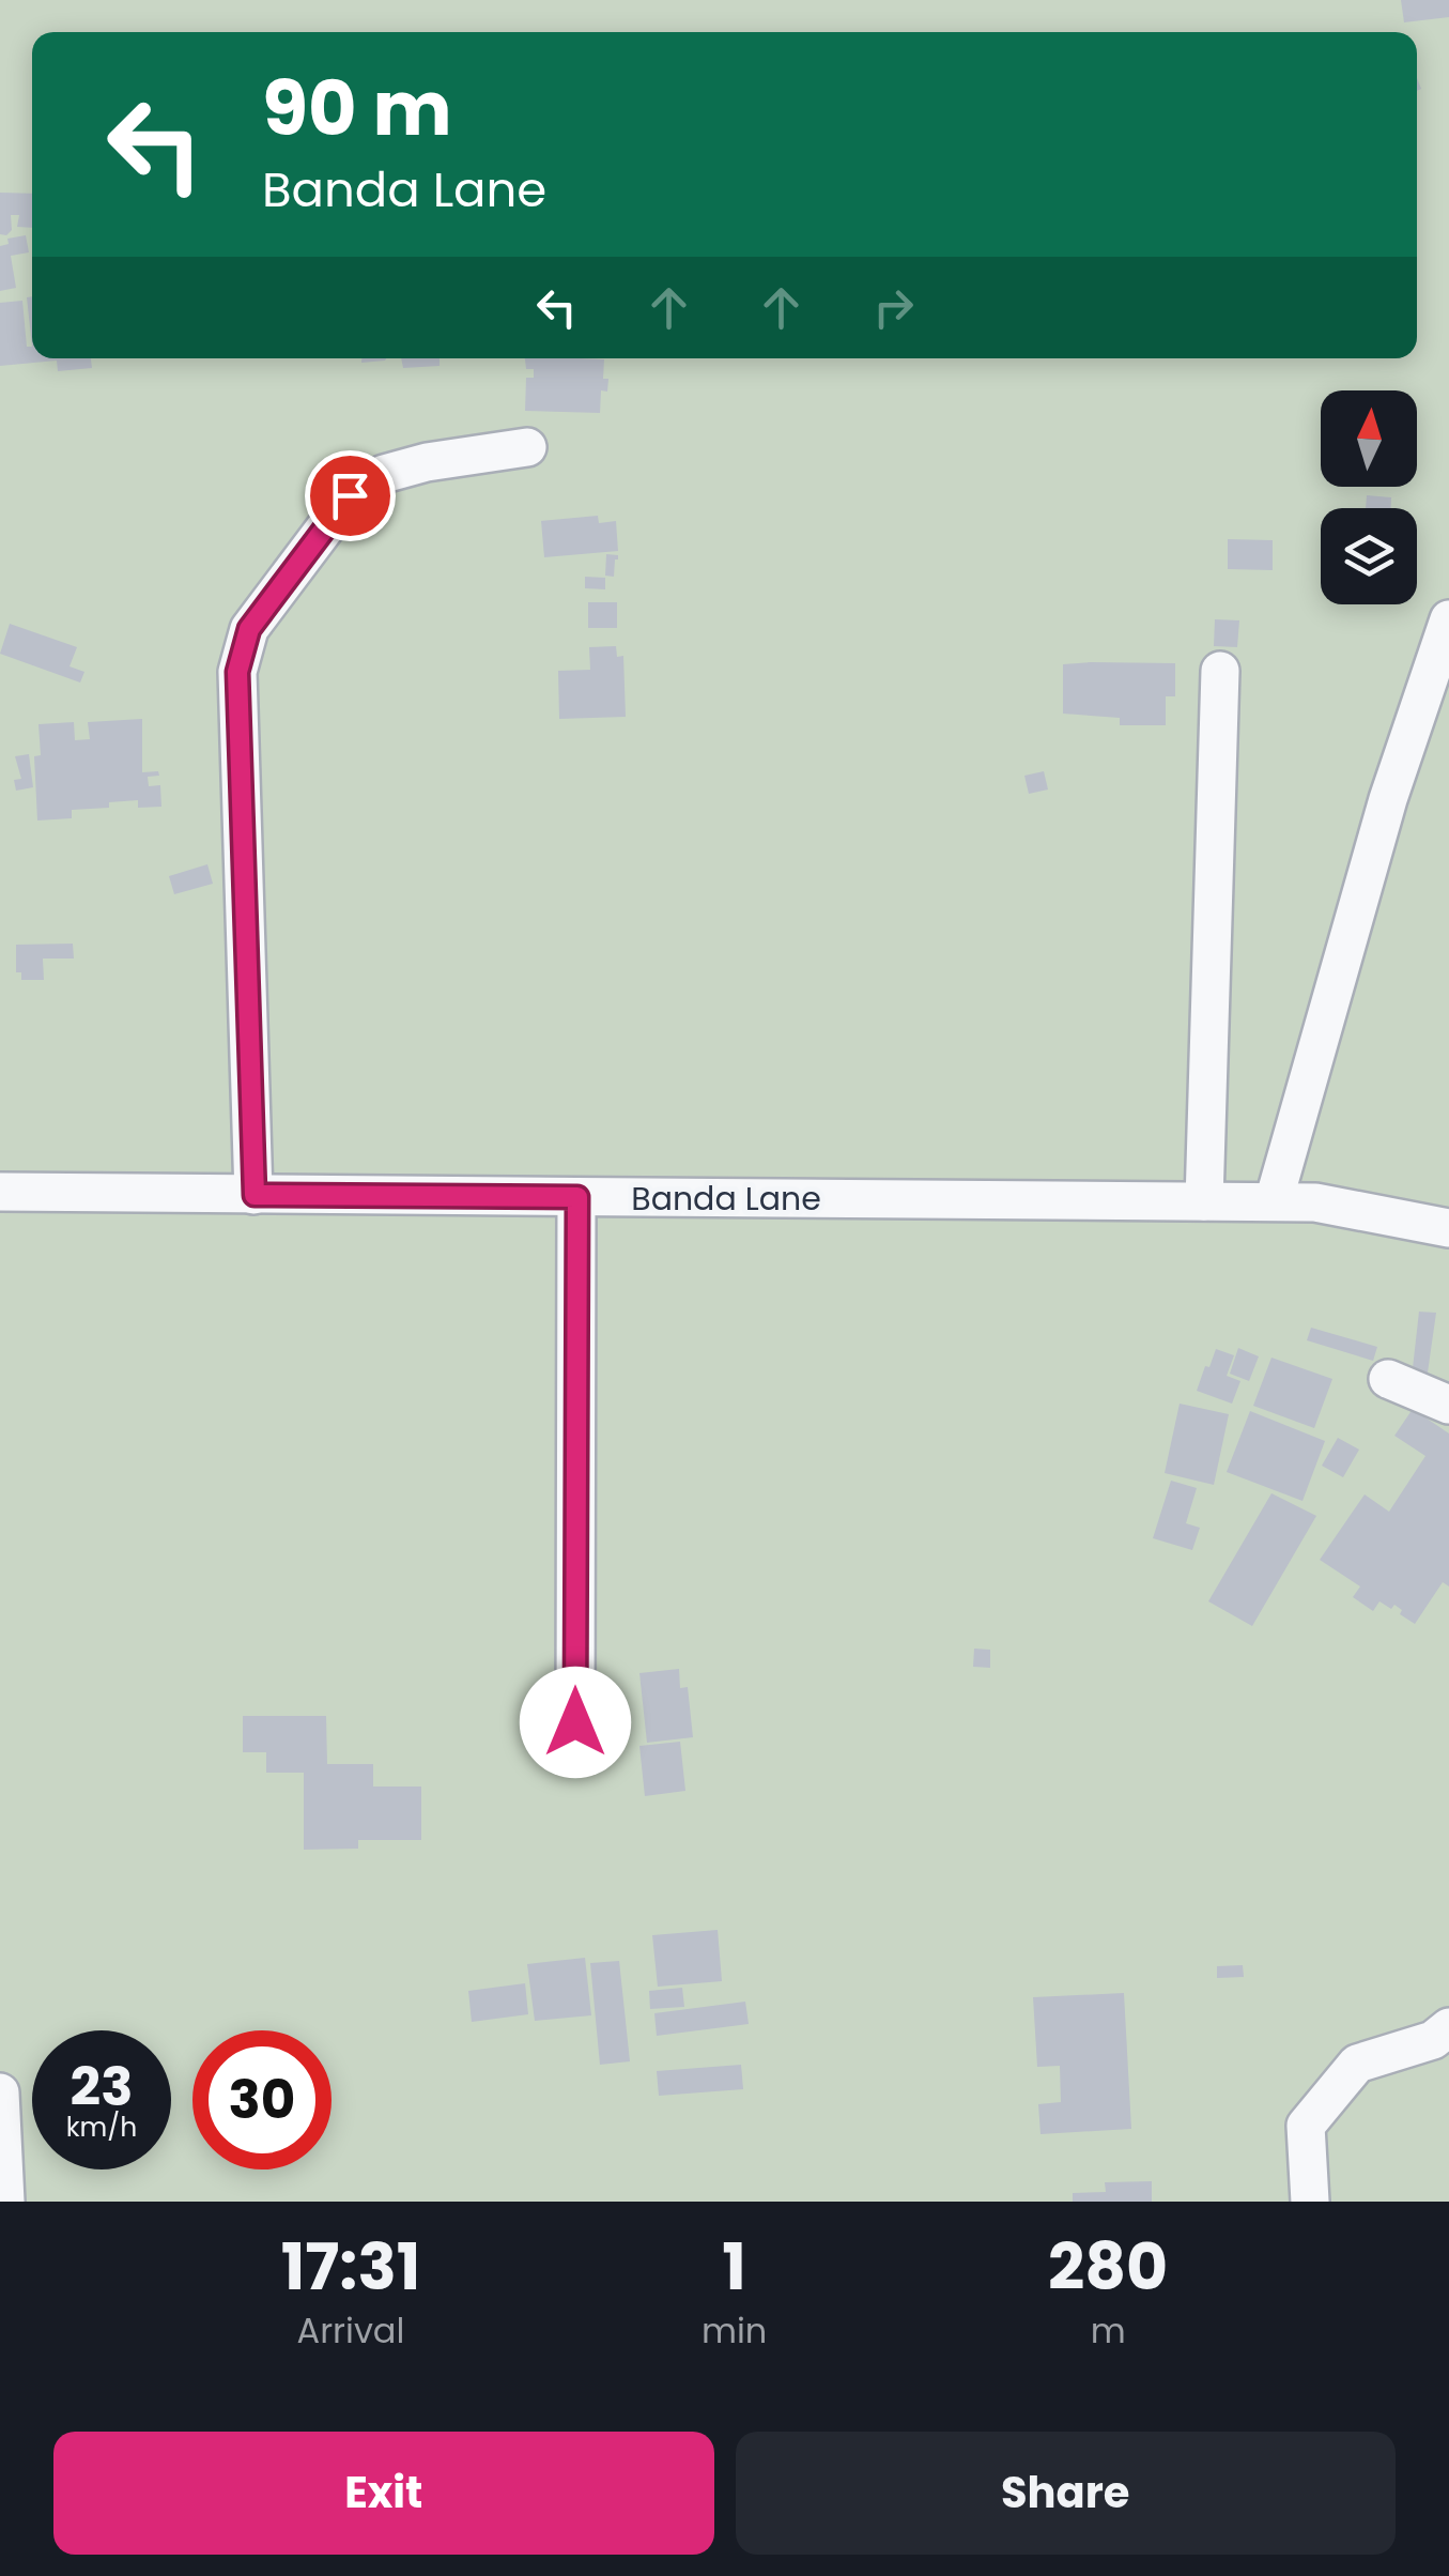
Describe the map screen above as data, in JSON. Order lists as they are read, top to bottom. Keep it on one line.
{"streets":{"street":["Banda Lane"]},"north":"top","page":{"turn":["90 m","Banda Lane"],"speed":"23 km/h","limit":"30","eta":["17:31","Arrival","1","min","280","m"],"buttons":["Exit","Share"]}}
